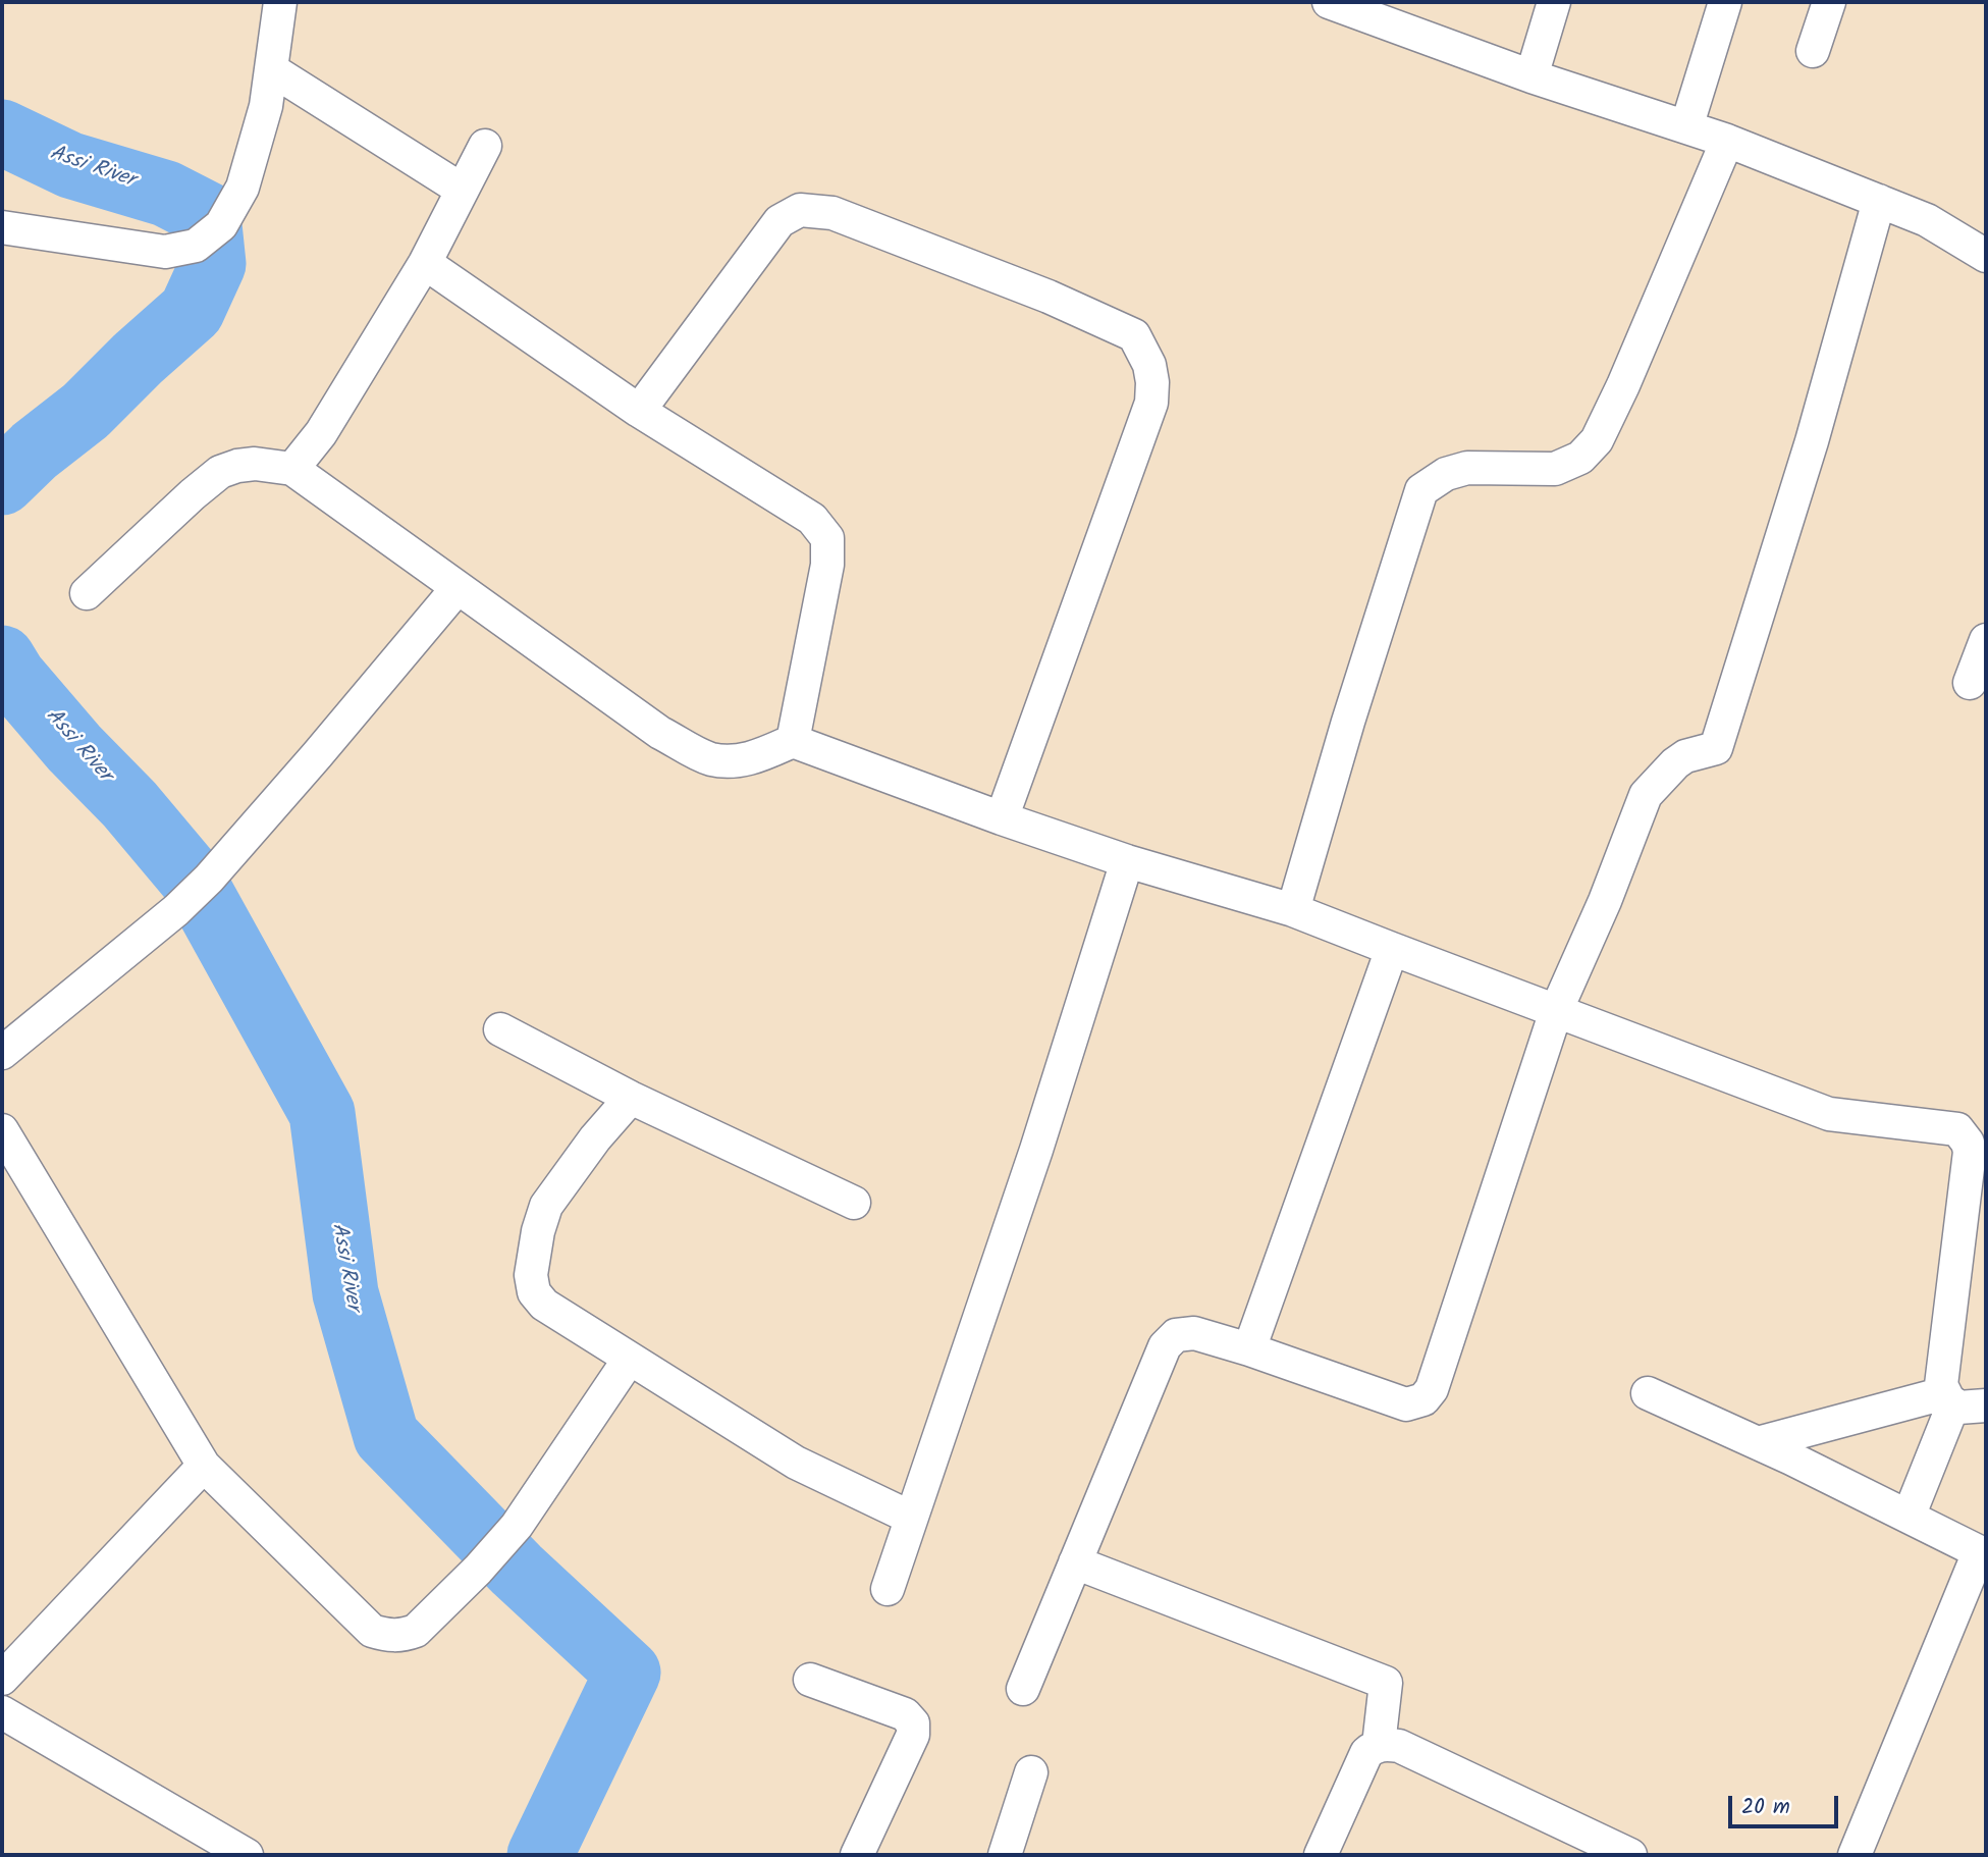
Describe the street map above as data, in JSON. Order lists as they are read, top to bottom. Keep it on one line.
{"water":["Assi River"],"scale_bar":"20 m"}
